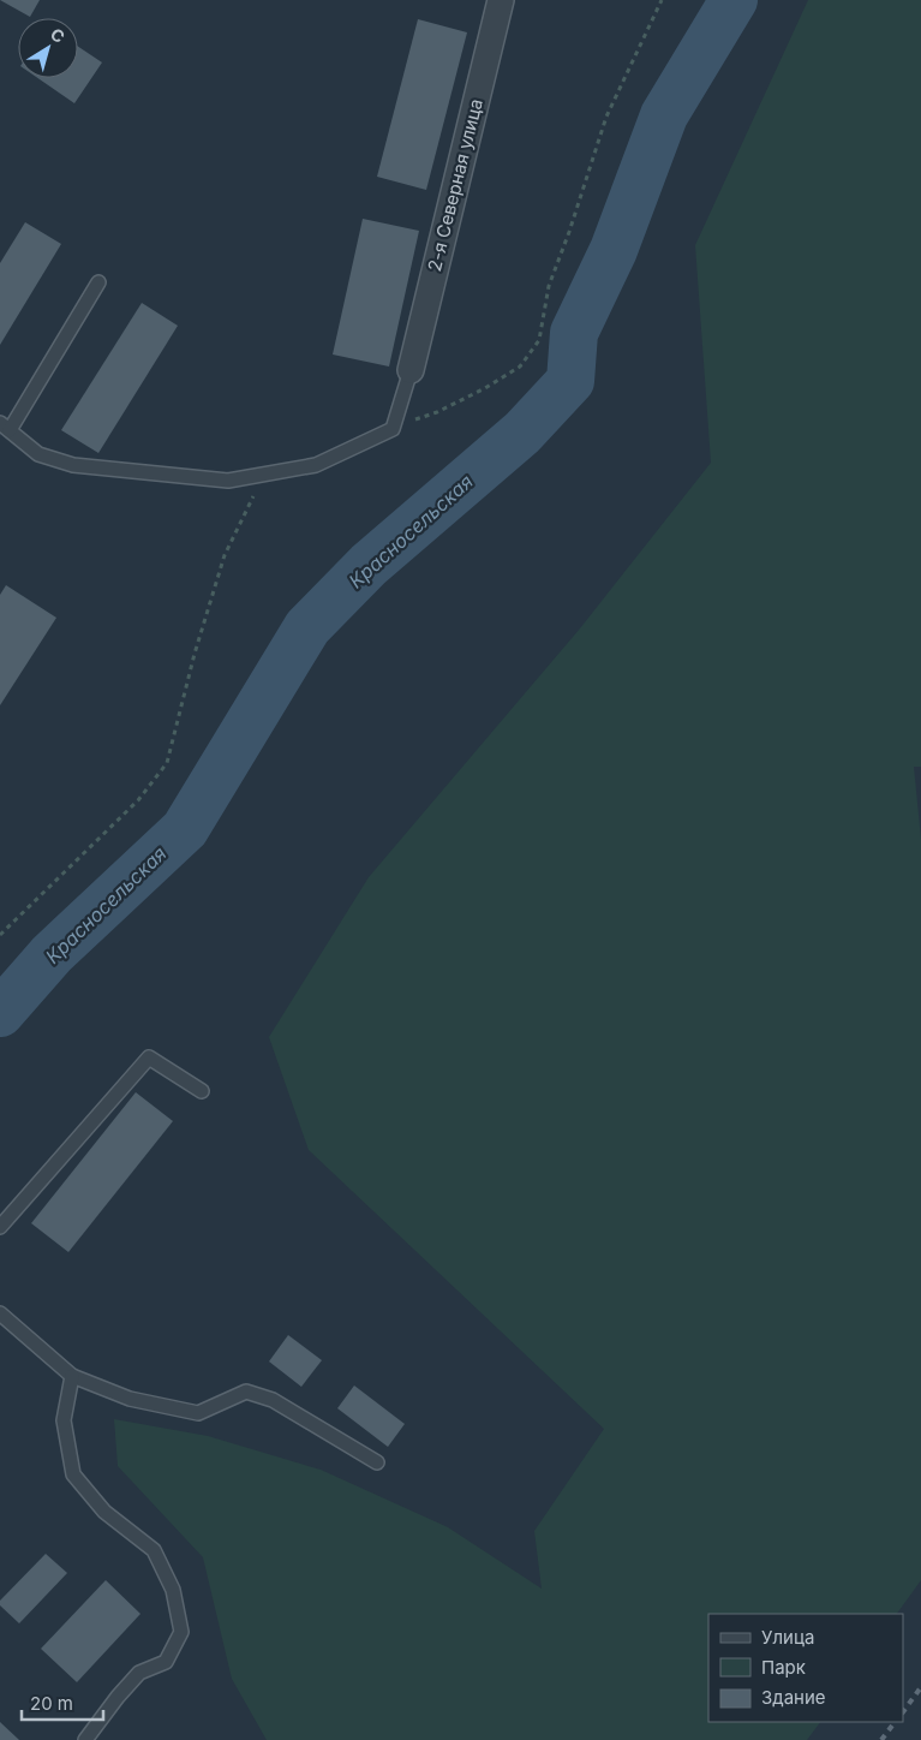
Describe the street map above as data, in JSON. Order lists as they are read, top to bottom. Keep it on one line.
{"streets":{"street":["2-я Северная улица"]},"water":["Красносельская"],"legend":["Улица","Парк","Здание"],"scale_bar":"20 m","north":"top right"}
